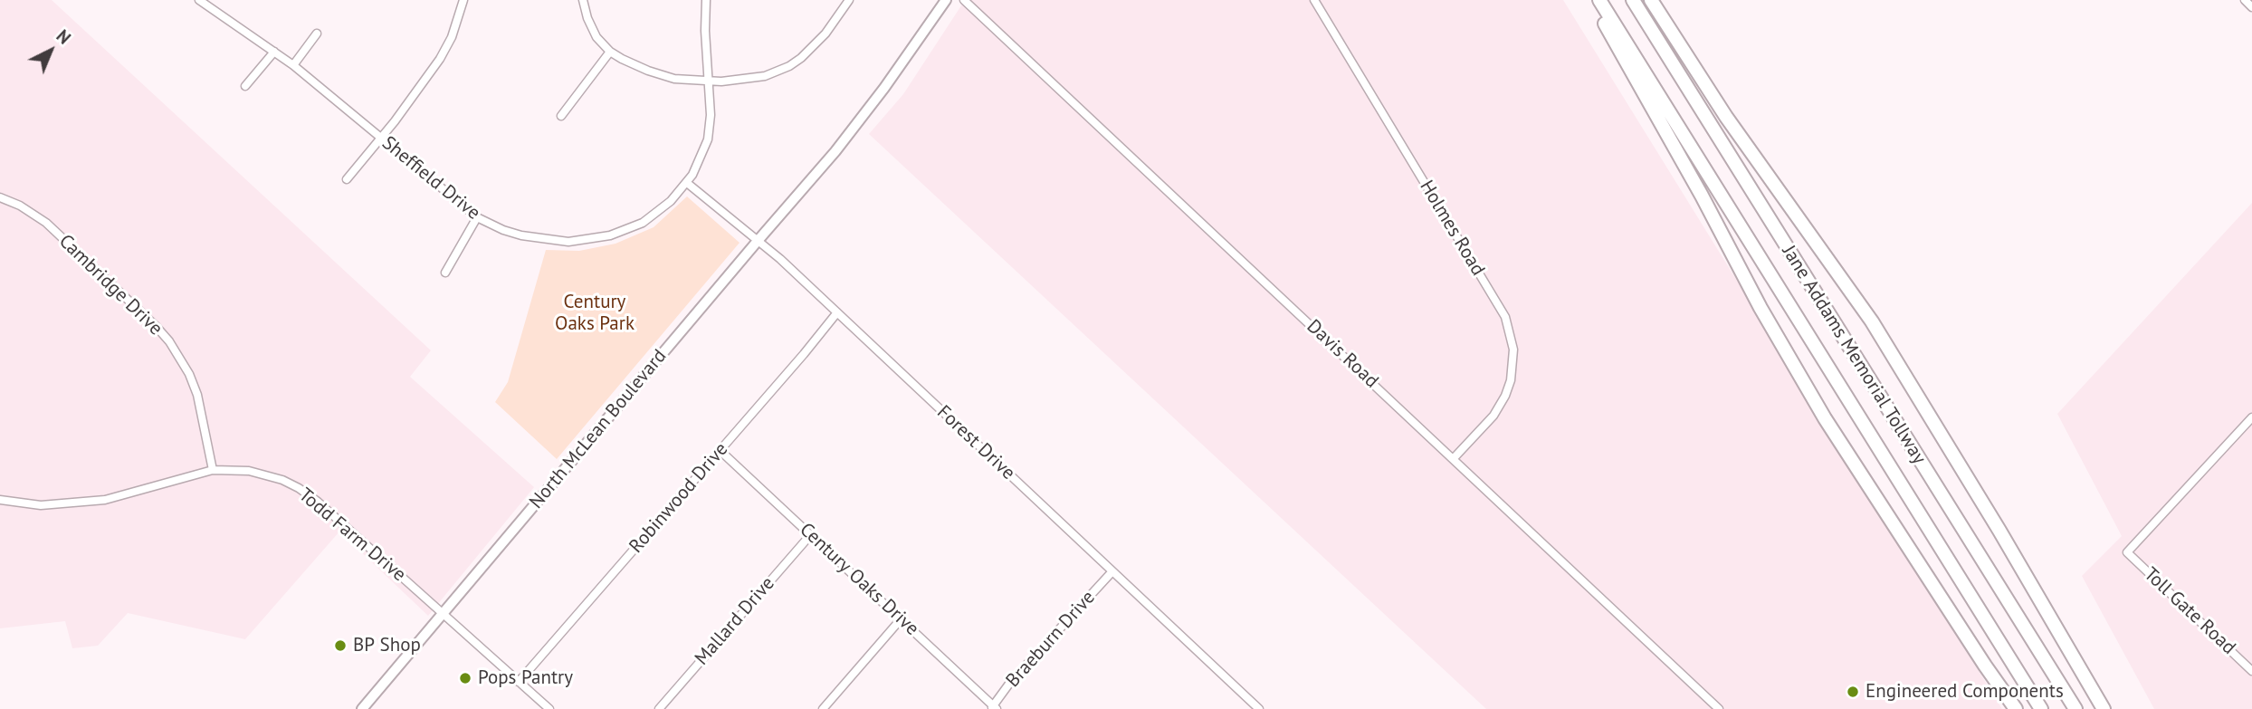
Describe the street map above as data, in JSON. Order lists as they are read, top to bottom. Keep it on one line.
{"streets":{"highway":["Jane Addams Memorial Tollway"],"main road":["North McLean Boulevard"],"street":["Sheffield Drive","Holmes Road","Cambridge Drive","Davis Road","Forest Drive","Robinwood Drive","Todd Farm Drive","Century Oaks Drive","Toll Gate Road","Mallard Drive","Braeburn Drive"]},"crossings":[["Sheffield Drive","Forest Drive"],["Holmes Road","Davis Road"],["Cambridge Drive","Todd Farm Drive"],["North McLean Boulevard","Forest Drive"],["North McLean Boulevard","Todd Farm Drive"],["Forest Drive","Robinwood Drive"],["Forest Drive","Braeburn Drive"],["Robinwood Drive","Todd Farm Drive"],["Robinwood Drive","Century Oaks Drive"],["Century Oaks Drive","Mallard Drive"],["Century Oaks Drive","Braeburn Drive"]],"parks":["Century Oaks Park"],"places":["BP Shop","Pops Pantry","Engineered Components"],"north":"top right"}
